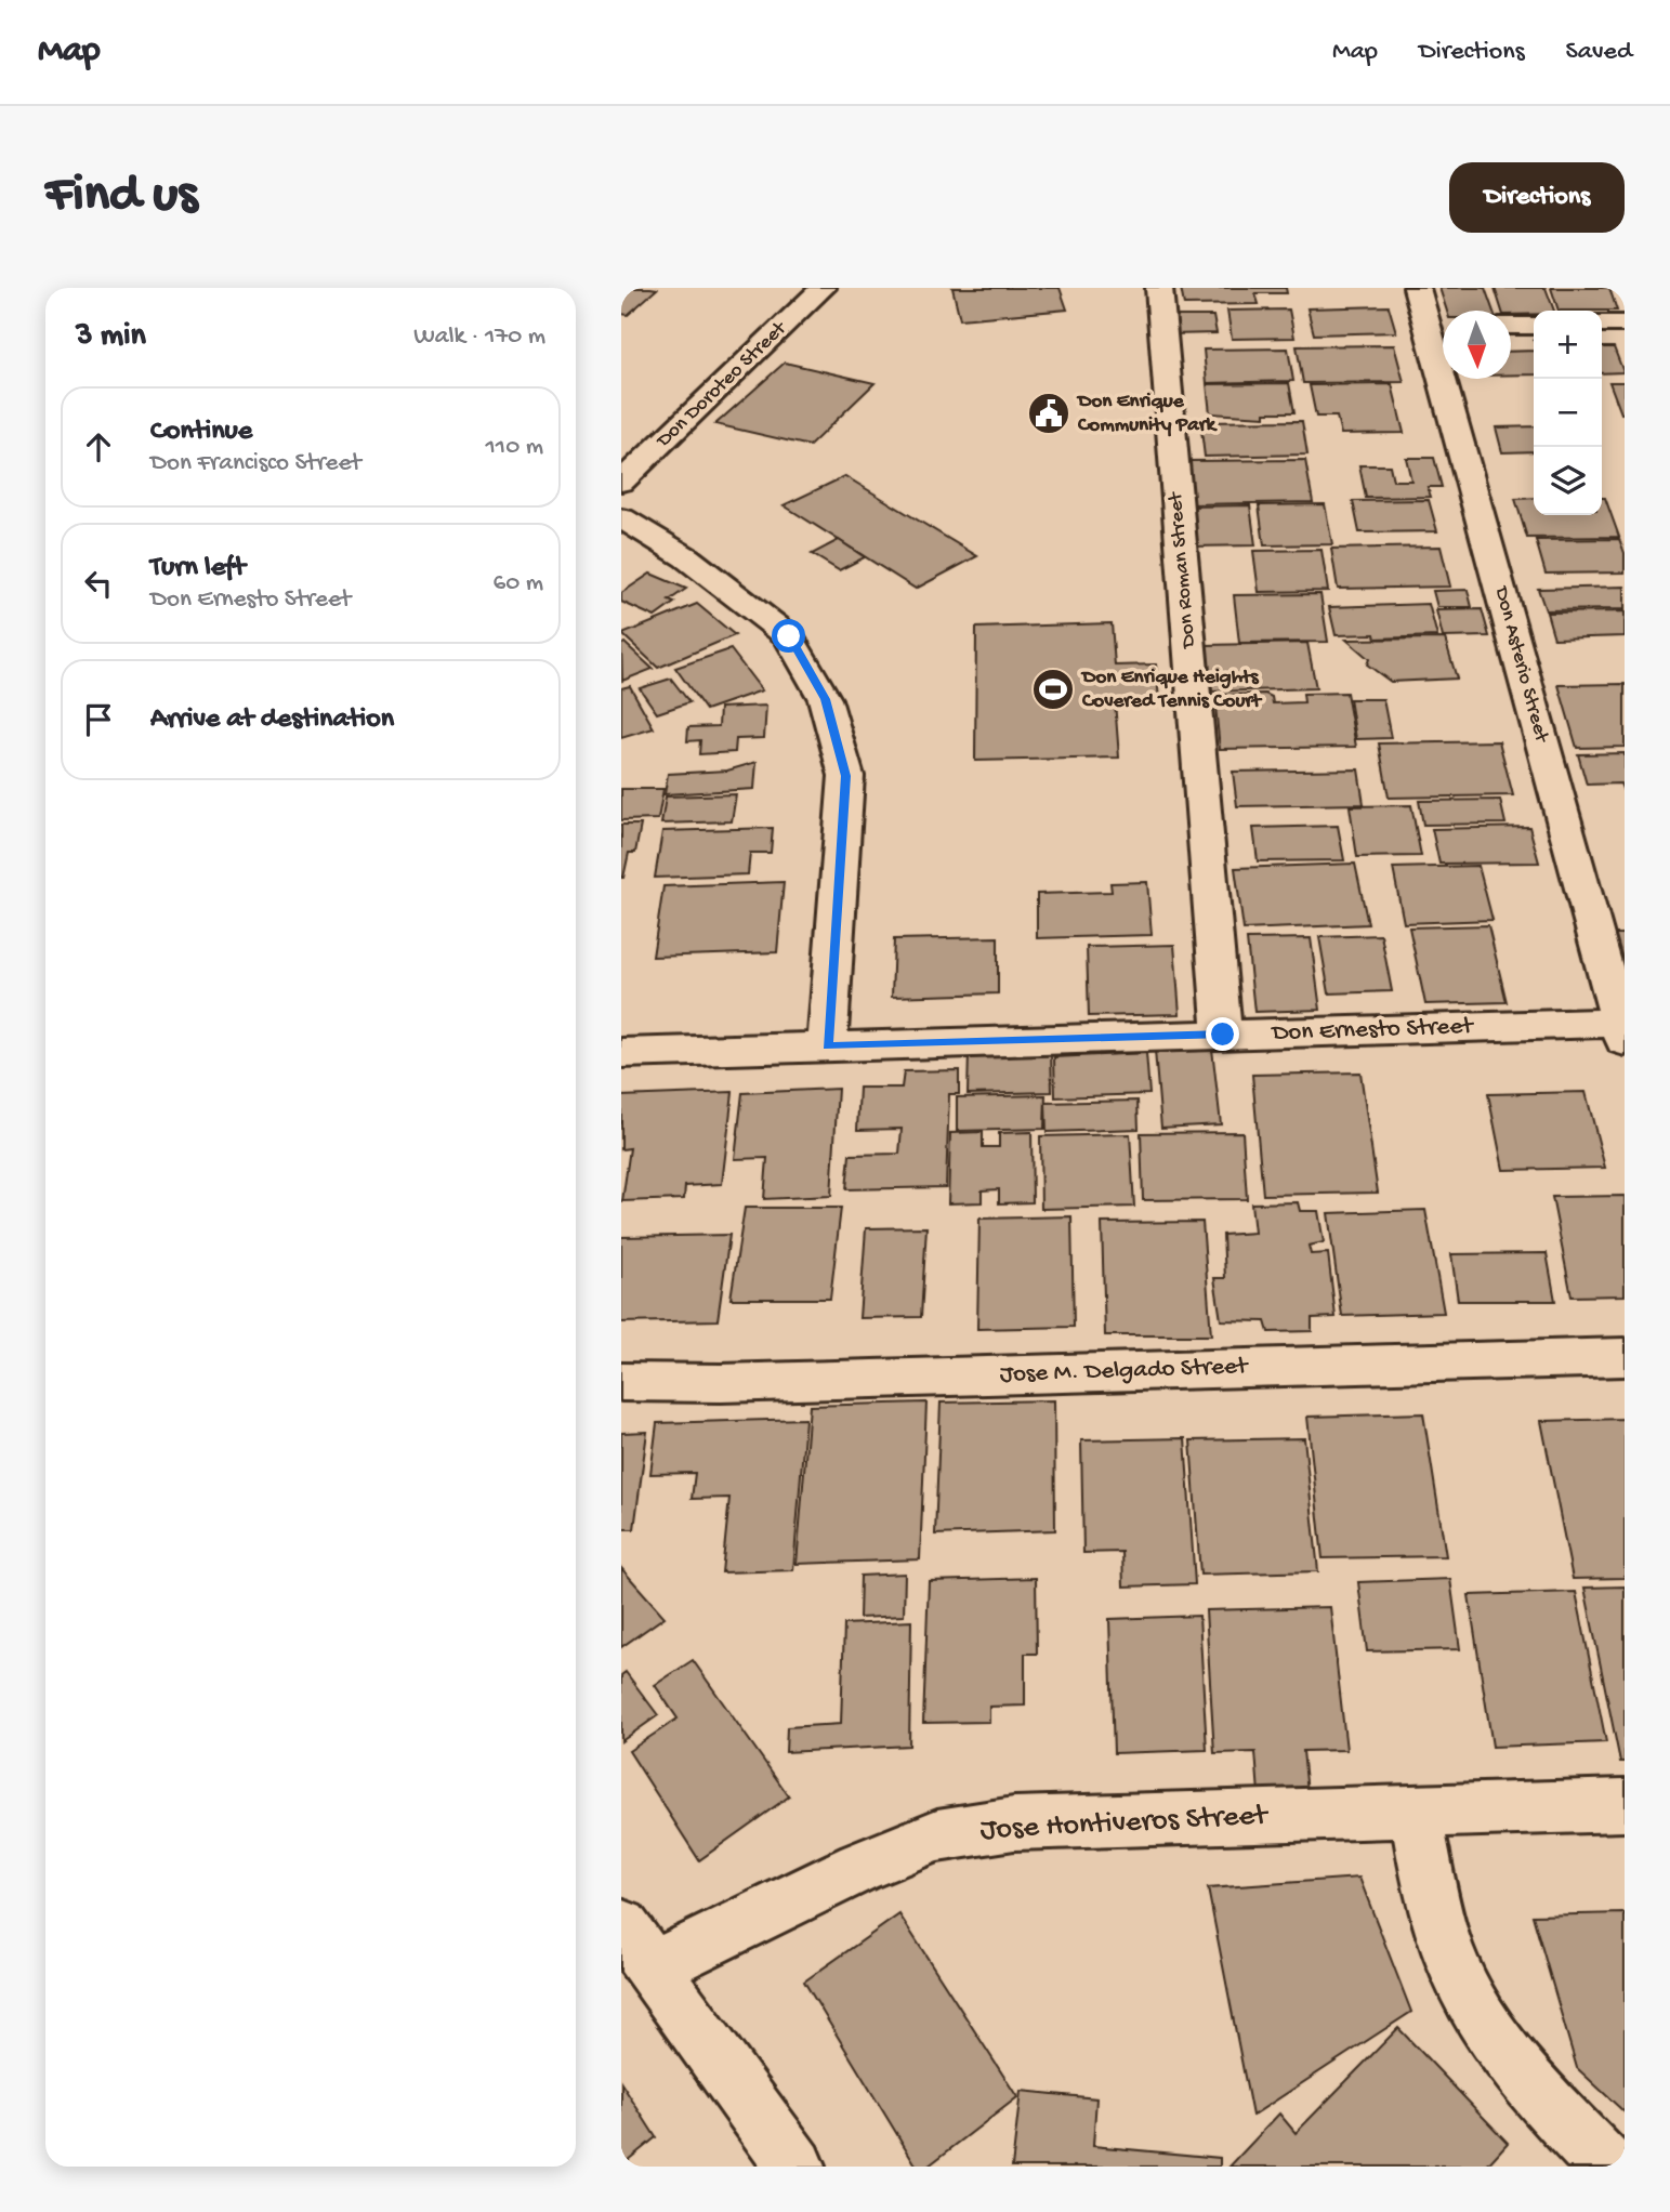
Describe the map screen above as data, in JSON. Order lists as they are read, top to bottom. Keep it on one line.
{"streets":{"street":["Don Doroteo Street","Don Roman Street","Don Asterio Street","Don Ernesto Street","Jose M. Delgado Street","Jose Hontiveros Street"]},"crossings":[["Don Roman Street","Don Ernesto Street"],["Don Asterio Street","Don Ernesto Street"]],"places":{"public building":["Don Enrique Community Park"],"sports":["Don Enrique Heights Covered Tennis Court"]},"north":"bottom","page":{"header":"Map","nav":["Map","Directions","Saved"],"buttons":"Directions","title":"Find us","heading":["3 min","Walk · 170 m"],"map_buttons":["+","−"],"list":[["Continue","Don Francisco Street","110 m"],["Turn left","Don Ernesto Street","60 m"],"Arrive at destination"]}}
